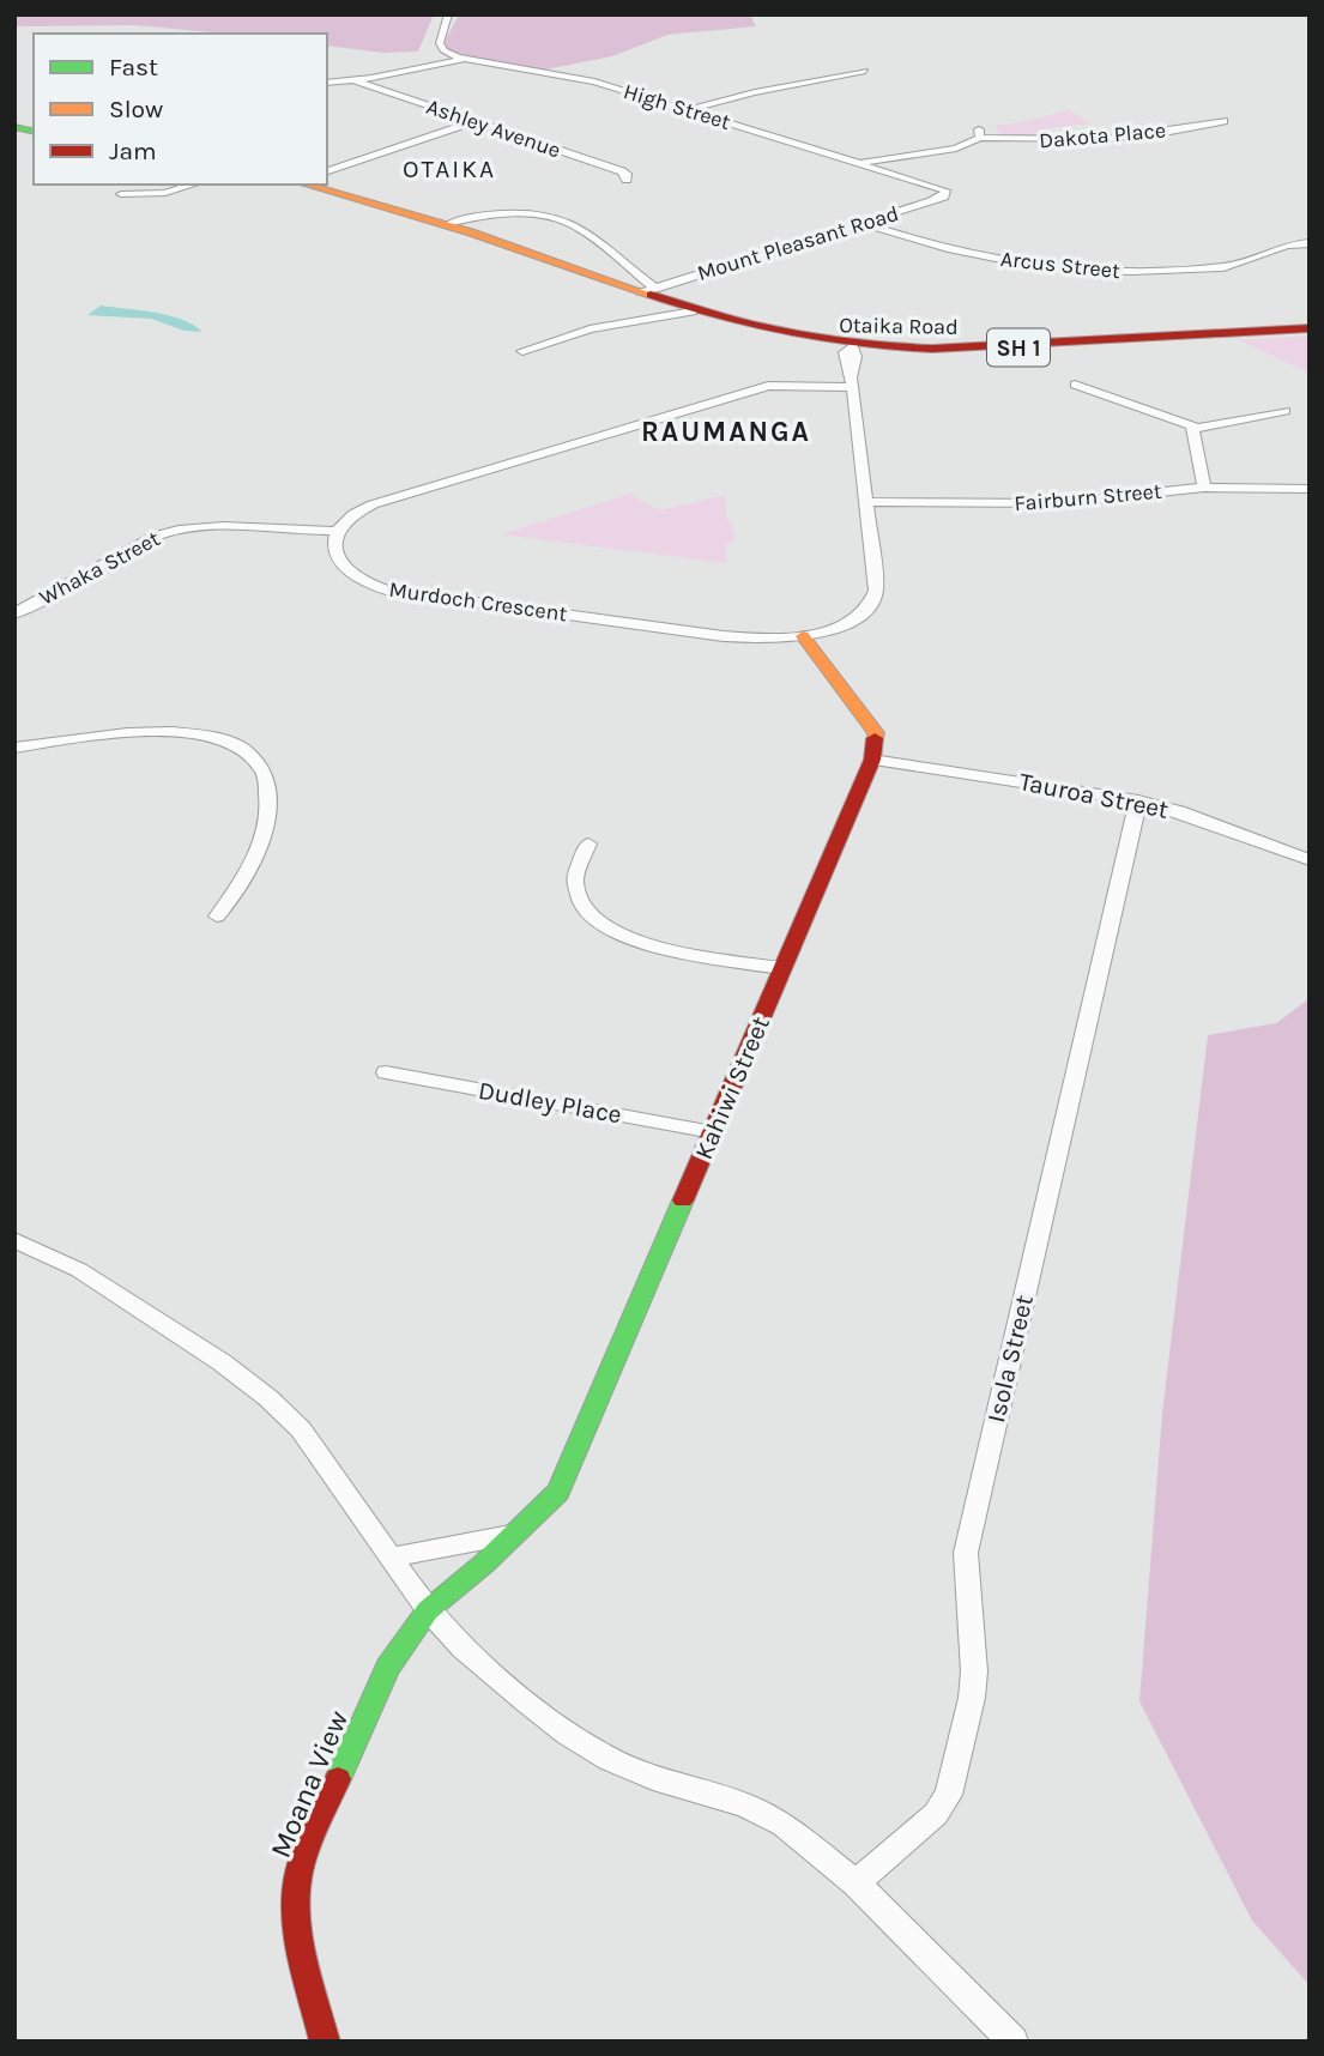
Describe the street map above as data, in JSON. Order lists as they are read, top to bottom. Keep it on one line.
{"streets":{"main road":["Otaika Road","SH 1","Kahiwi Street","Moana View"],"street":["High Street","Ashley Avenue","Dakota Place","Mount Pleasant Road","Arcus Street","Fairburn Street","Whaka Street","Murdoch Crescent","Tauroa Street","Dudley Place","Isola Street"]},"crossings":[["High Street","Dakota Place"],["High Street","Mount Pleasant Road"],["Mount Pleasant Road","Arcus Street"],["Mount Pleasant Road","Otaika Road"],["Otaika Road","Murdoch Crescent"],["Fairburn Street","Murdoch Crescent"],["Whaka Street","Murdoch Crescent"],["Tauroa Street","Kahiwi Street"],["Tauroa Street","Isola Street"],["Kahiwi Street","Dudley Place"],["Kahiwi Street","Moana View"]],"districts":["OTAIKA","RAUMANGA"],"legend":["Fast","Slow","Jam"]}
